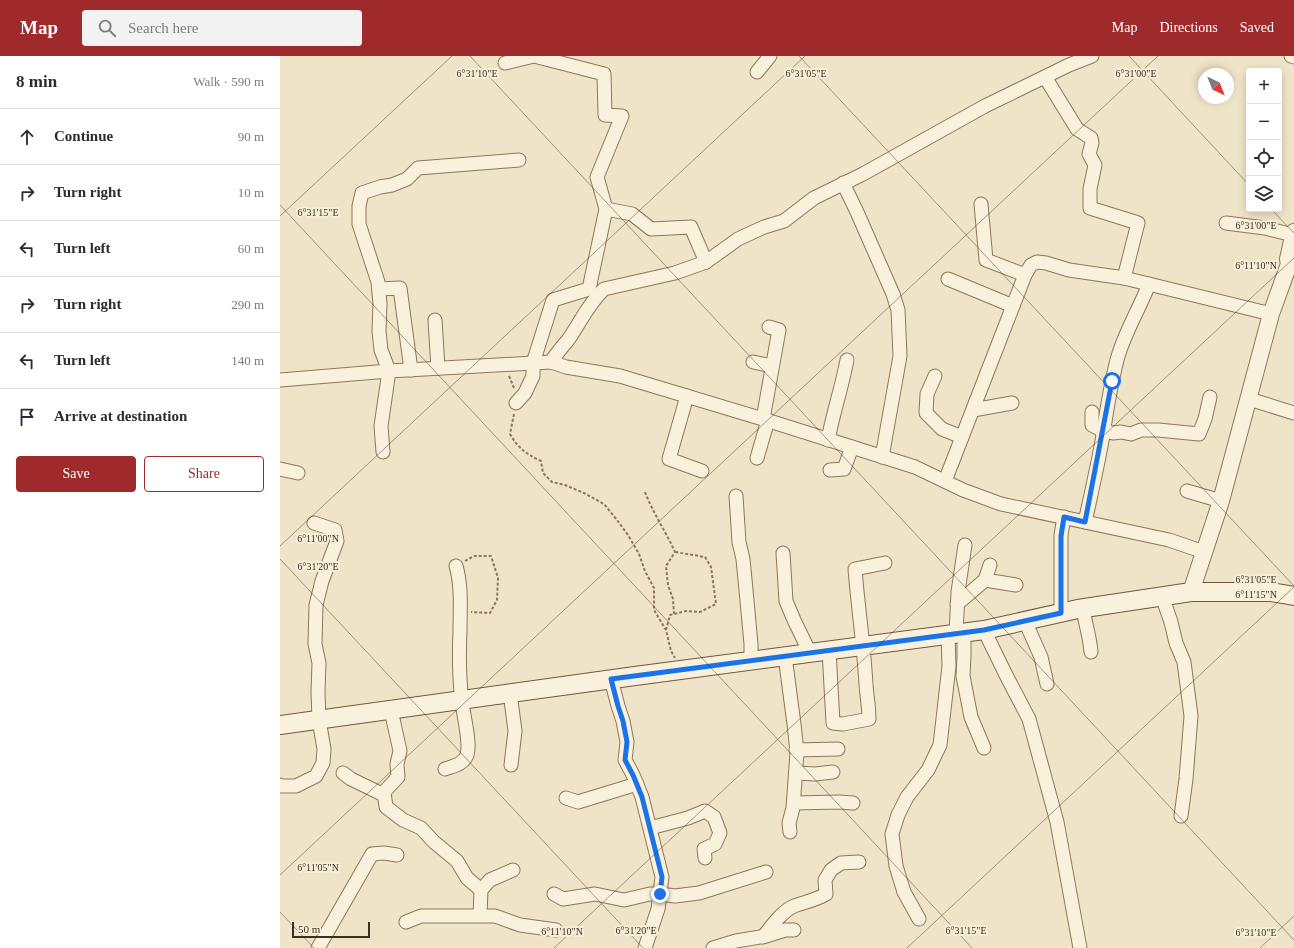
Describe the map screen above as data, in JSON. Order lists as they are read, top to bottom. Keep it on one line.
{"scale_bar":"50 m","north":"bottom right","page":{"header":"Map","search":"Search here","nav":["Map","Directions","Saved"],"heading":["8 min","Walk · 590 m"],"map_buttons":["+","−"],"list":[["Continue","90 m"],["Turn right","10 m"],["Turn left","60 m"],["Turn right","290 m"],["Turn left","140 m"],"Arrive at destination"],"buttons":["Save","Share"],"scale":"50 m"},"coordinates":["6°31'10\"E","6°31'05\"E","6°31'00\"E","6°31'15\"E","6°11'10\"N","6°11'00\"N","6°31'20\"E","6°11'15\"N","6°11'05\"N"]}
